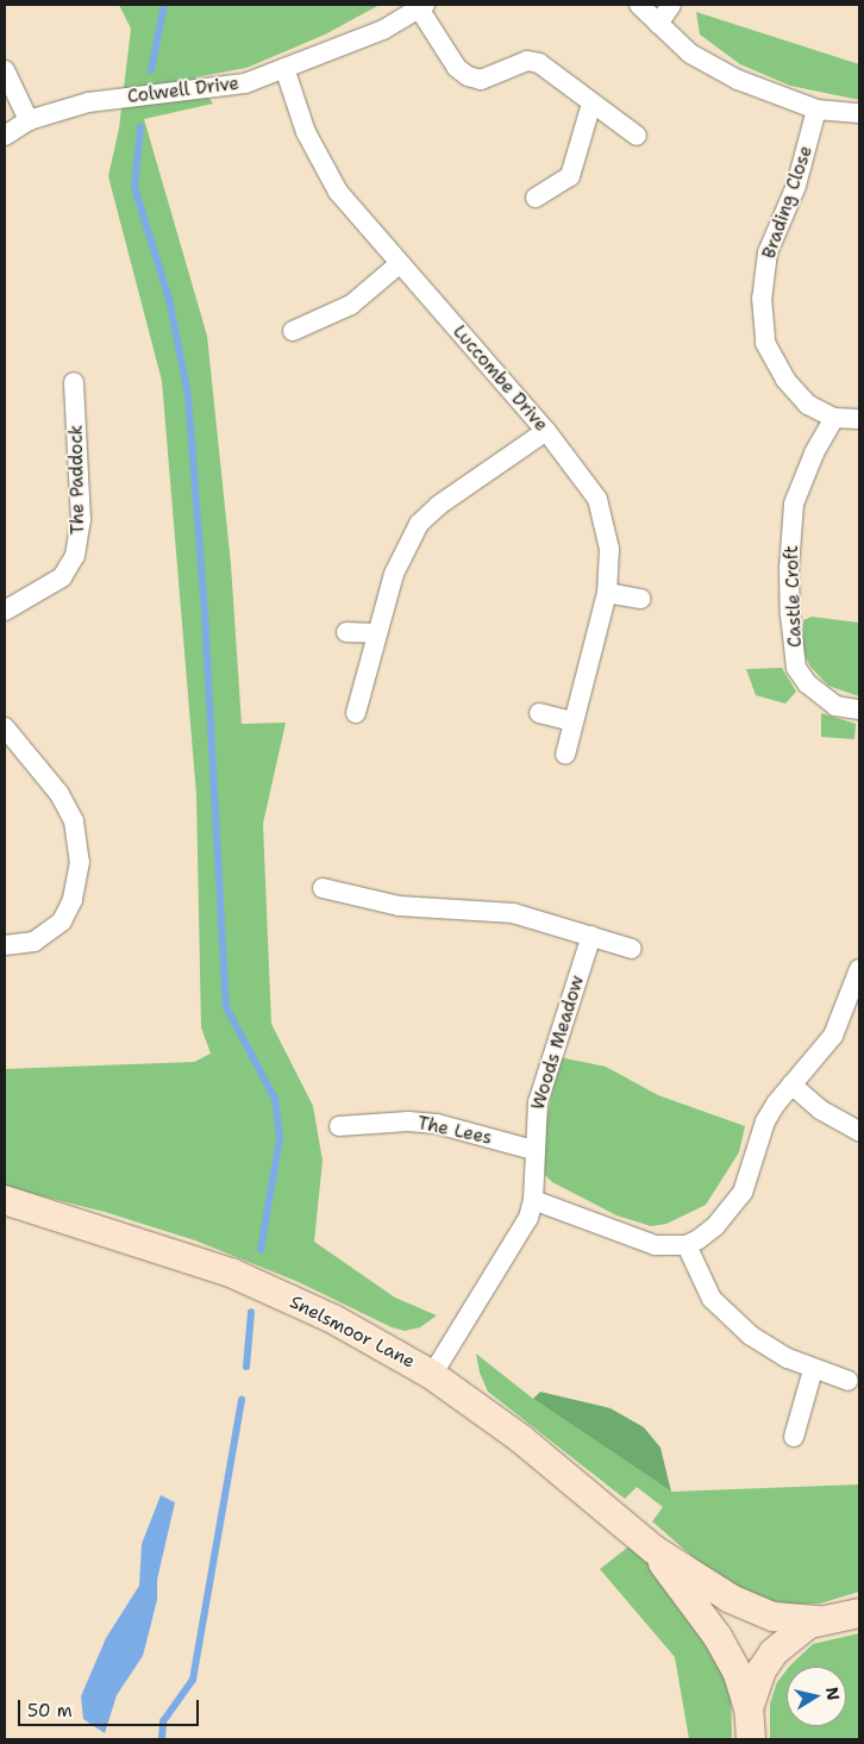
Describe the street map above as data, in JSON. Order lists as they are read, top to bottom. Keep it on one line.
{"streets":{"street":["Colwell Drive","Brading Close","Luccombe Drive","The Paddock","Castle Croft","Woods Meadow","The Lees","Snelsmoor Lane"]},"crossings":[["Colwell Drive","Luccombe Drive"],["Brading Close","Castle Croft"],["Woods Meadow","The Lees"],["Woods Meadow","Snelsmoor Lane"]],"scale_bar":"50 m","north":"right"}
